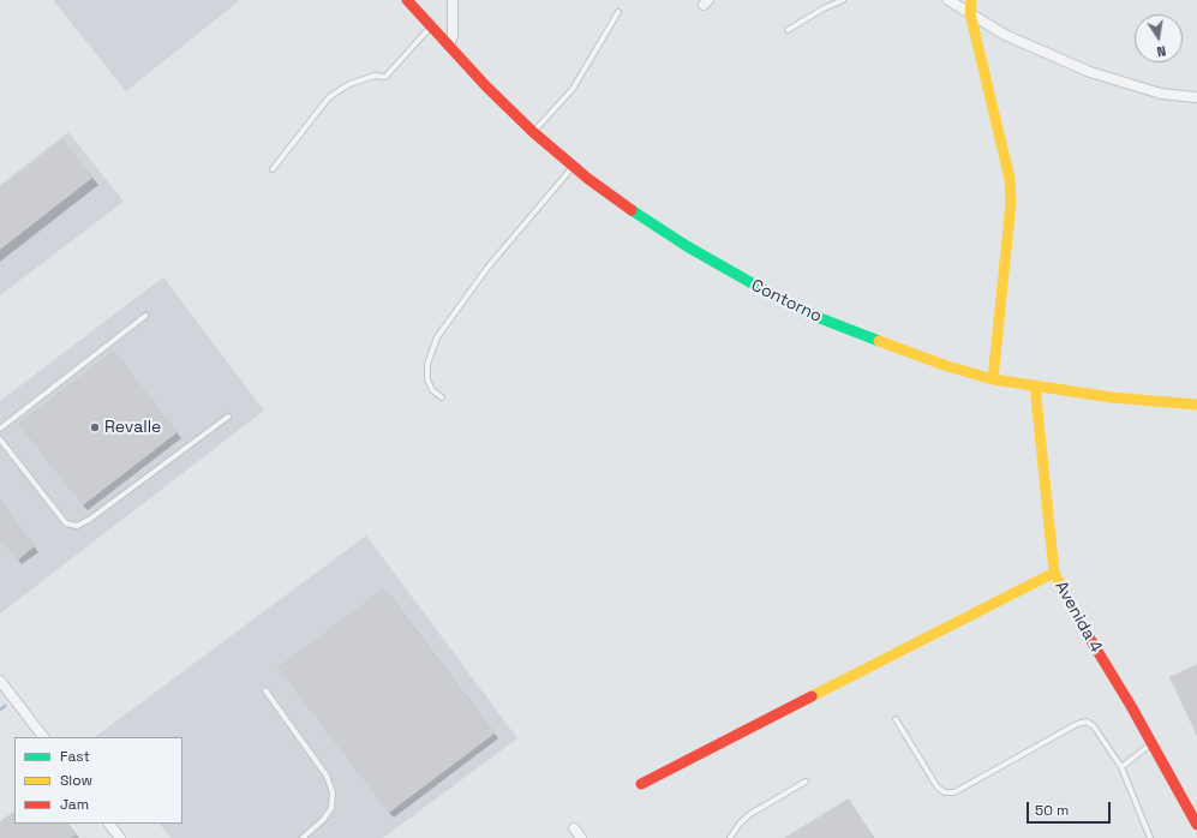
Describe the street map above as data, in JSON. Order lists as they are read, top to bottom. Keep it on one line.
{"streets":{"street":["Contorno","Avenida 4"]},"crossings":[["Contorno","Avenida 4"]],"places":["Revalle"],"legend":["Fast","Slow","Jam"],"scale_bar":"50 m","north":"bottom"}
